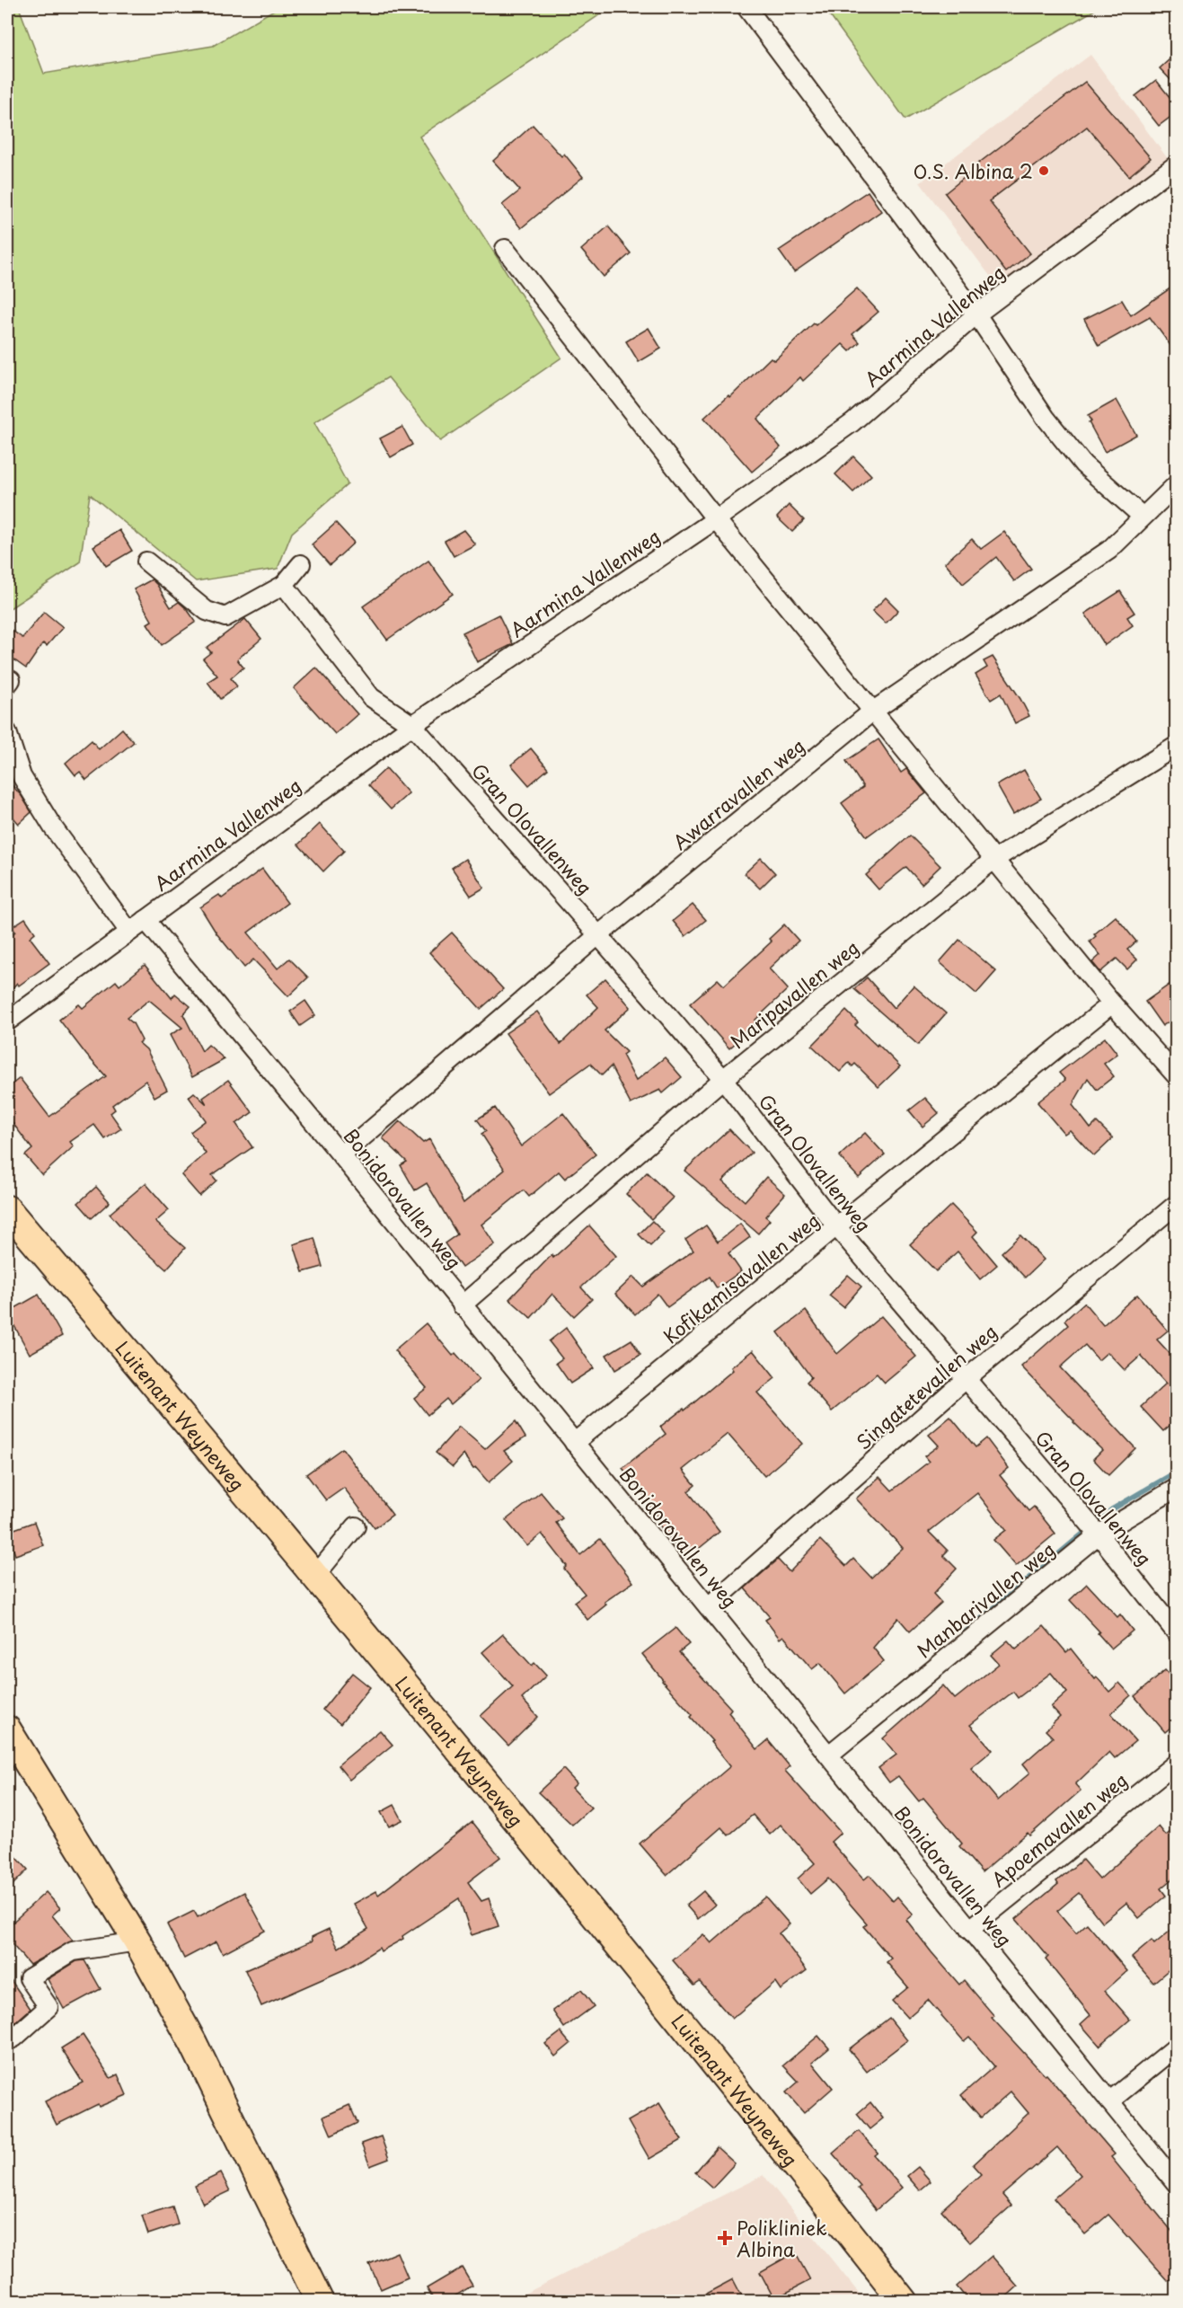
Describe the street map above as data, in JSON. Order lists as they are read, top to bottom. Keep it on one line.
{"streets":{"main road":["Luitenant Weyneweg"],"street":["Aarmina Vallenweg","Awarravallen weg","Gran Olovallenweg","Maripavallen weg","Bonidorovallen weg","Kofikamisavallen weg","Singatetevallen weg","Manbarivallen weg","Apoemavallen weg"]},"crossings":[["Aarmina Vallenweg","Gran Olovallenweg"],["Aarmina Vallenweg","Bonidorovallen weg"],["Awarravallen weg","Gran Olovallenweg"],["Awarravallen weg","Bonidorovallen weg"],["Gran Olovallenweg","Maripavallen weg"],["Gran Olovallenweg","Kofikamisavallen weg"],["Gran Olovallenweg","Singatetevallen weg"],["Gran Olovallenweg","Manbarivallen weg"],["Maripavallen weg","Bonidorovallen weg"],["Bonidorovallen weg","Kofikamisavallen weg"],["Bonidorovallen weg","Singatetevallen weg"],["Bonidorovallen weg","Manbarivallen weg"],["Bonidorovallen weg","Apoemavallen weg"]],"places":{"other":["O.S. Albina 2"],"health":["Polikliniek Albina"]}}
